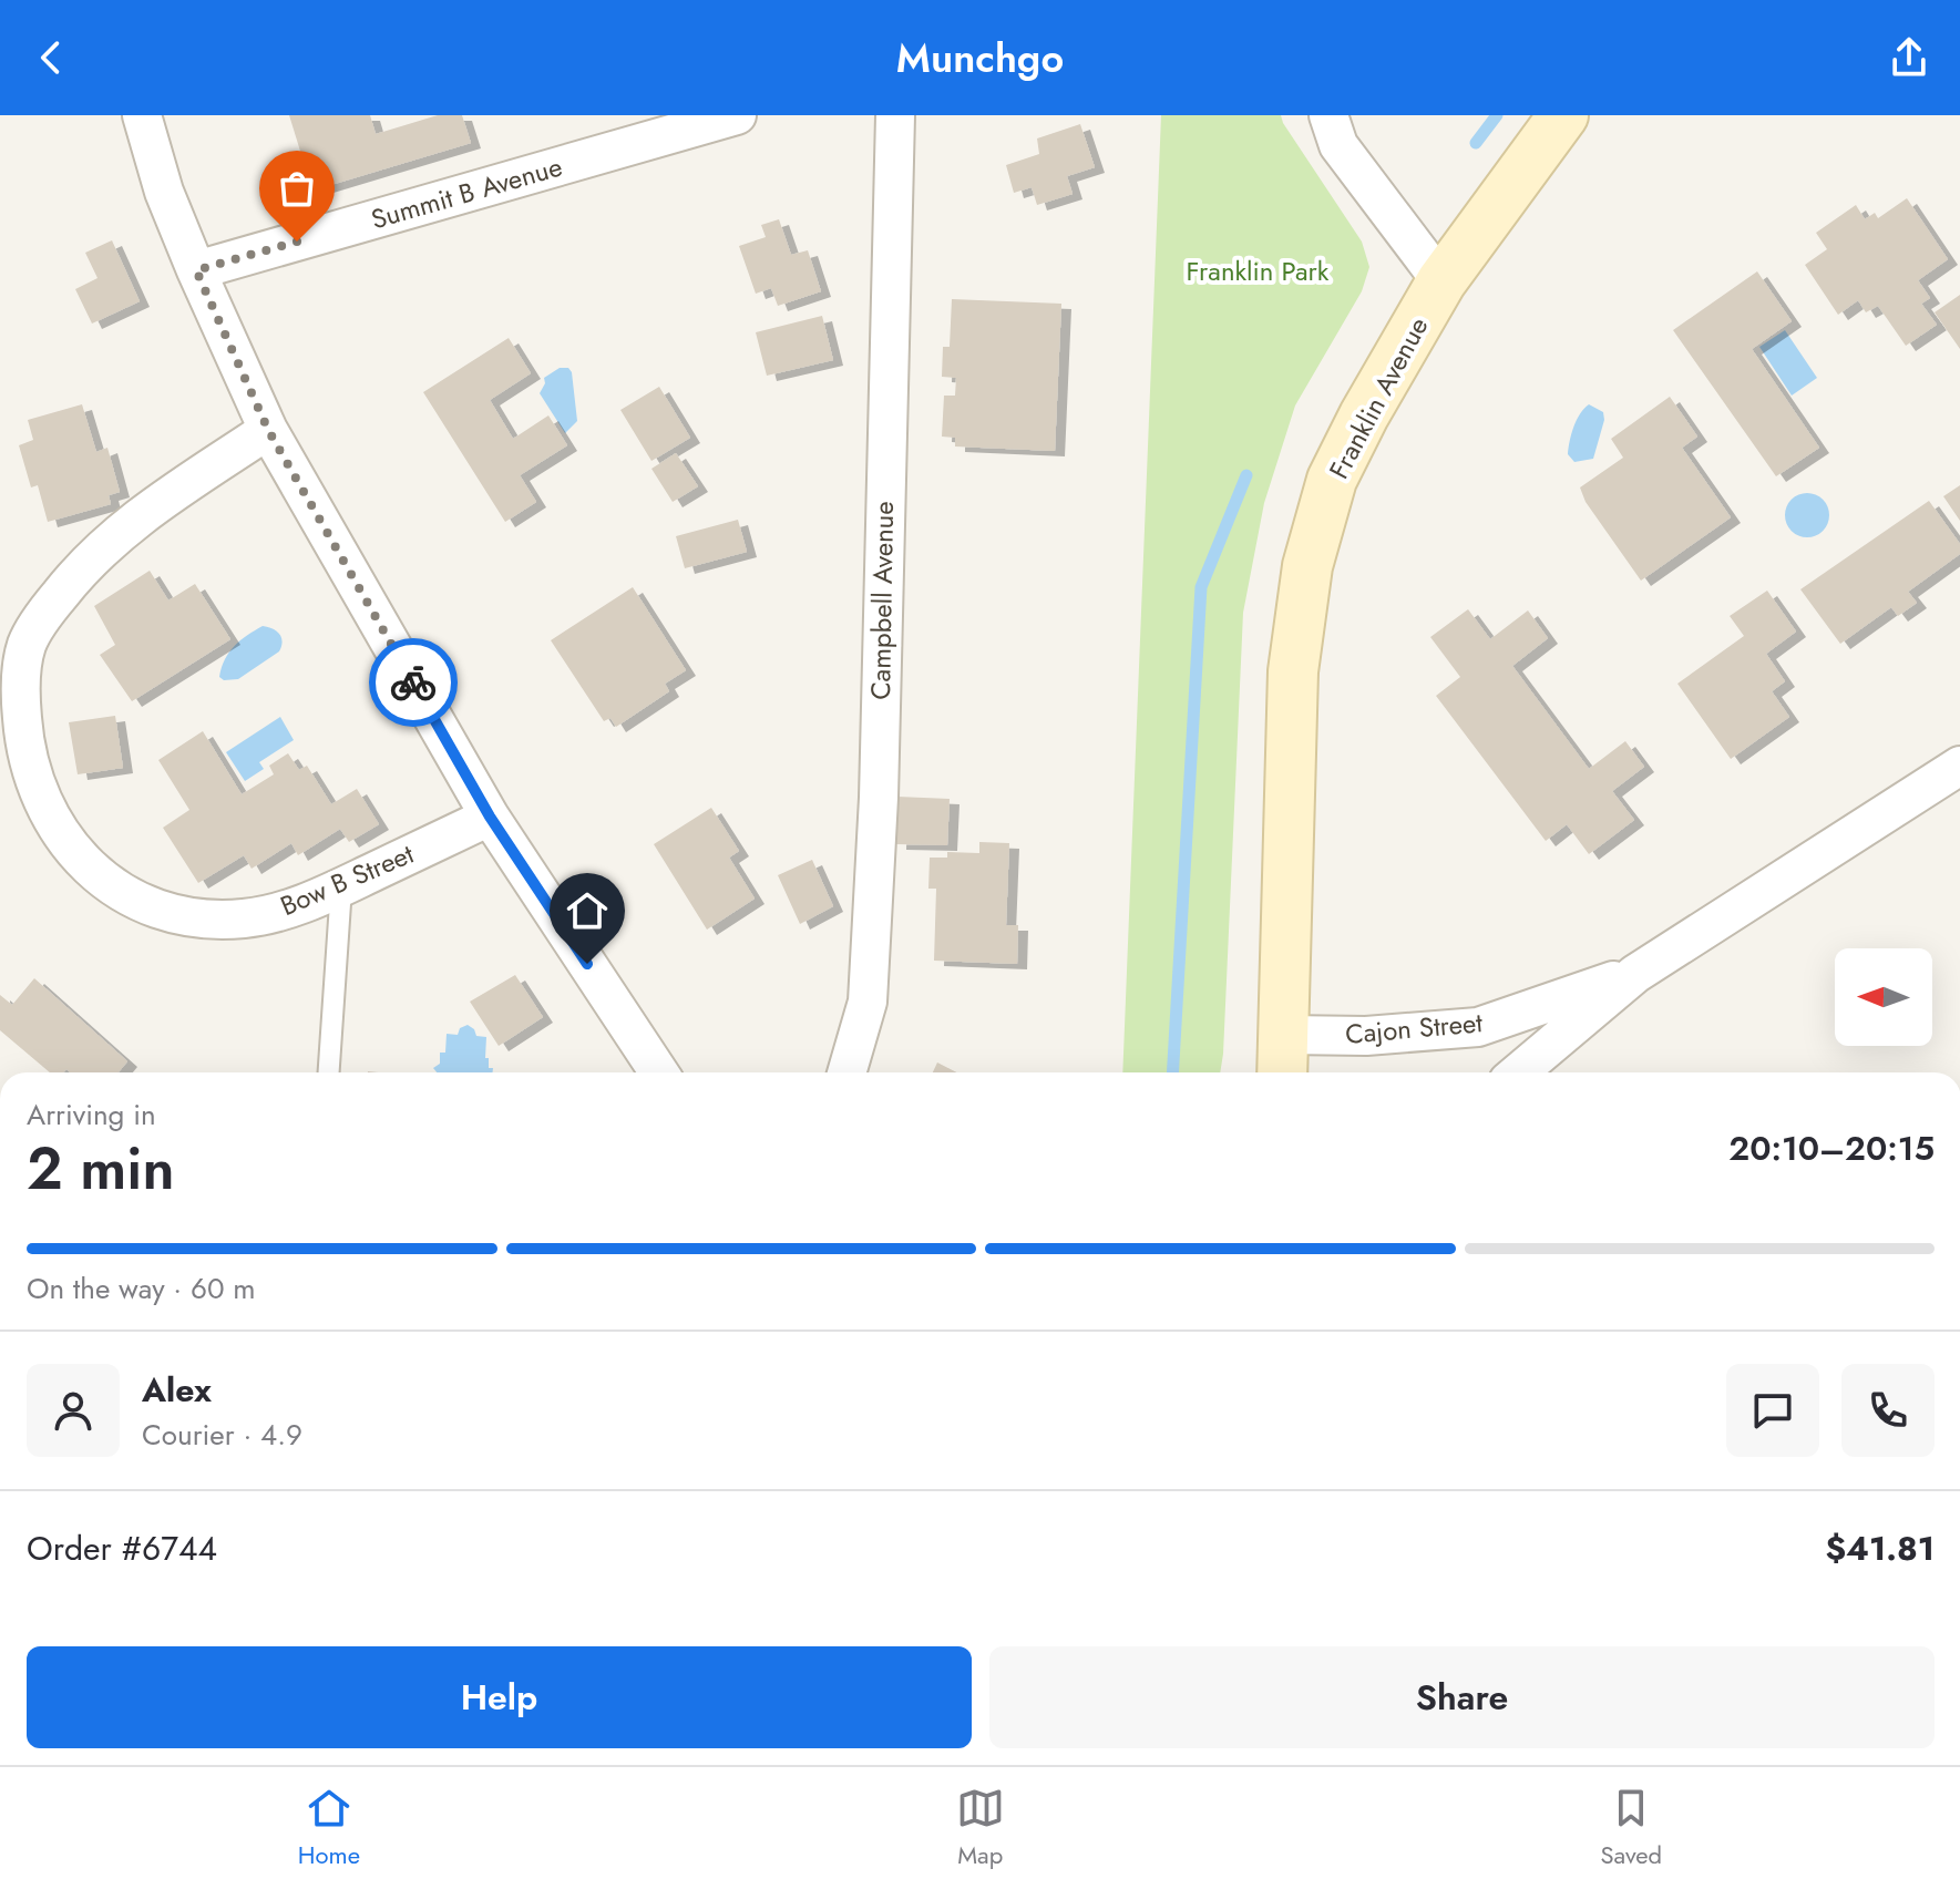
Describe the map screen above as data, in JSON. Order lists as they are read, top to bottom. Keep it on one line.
{"streets":{"street":["Summit B Avenue","Franklin Avenue","Campbell Avenue","Bow B Street","Cajon Street"]},"crossings":[["Franklin Avenue","Cajon Street"]],"parks":["Franklin Park"],"north":"left","page":{"header":"Munchgo","heading":["2 min","Arriving in","20:10–20:15"],"panel":["Alex","Courier · 4.9","Order #6744","$41.81"],"bar":"On the way · 60 m","buttons":["Help","Share"],"tabs":["Home","Map","Saved"]}}
